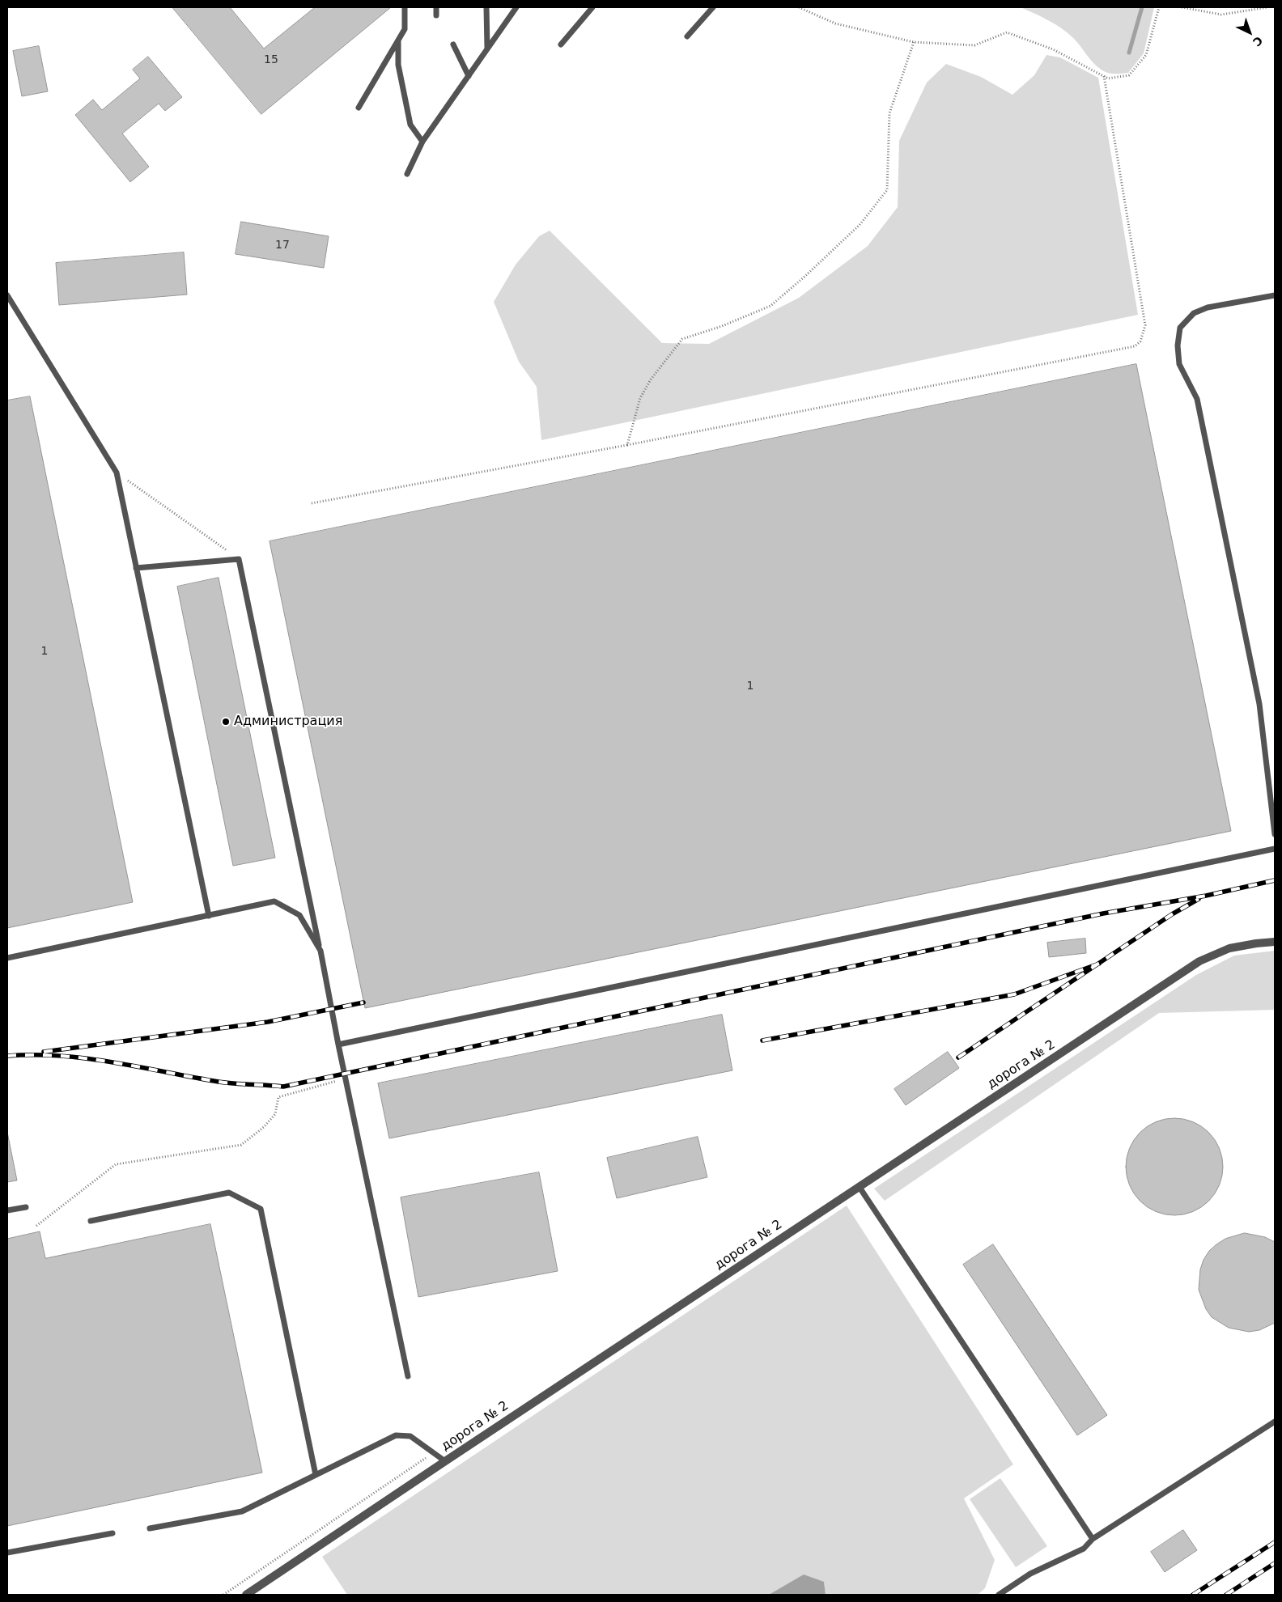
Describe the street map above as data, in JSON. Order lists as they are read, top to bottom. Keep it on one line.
{"streets":{"street":["дорога № 2"]},"places":["Администрация"],"house_numbers":["15","17","1","1"],"north":"bottom right"}
